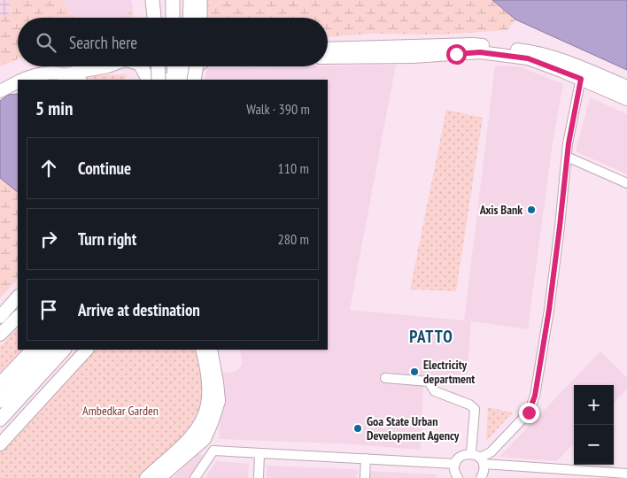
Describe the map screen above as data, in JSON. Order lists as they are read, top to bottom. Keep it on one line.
{"districts":["PATTO"],"parks":["Ambedkar Garden"],"places":["Axis Bank","Electricity department","Goa State Urban Development Agency"],"page":{"search":"Search here","heading":["5 min","Walk · 390 m"],"list":[["Continue","110 m"],["Turn right","280 m"],"Arrive at destination"],"map_buttons":["+","−"]}}
